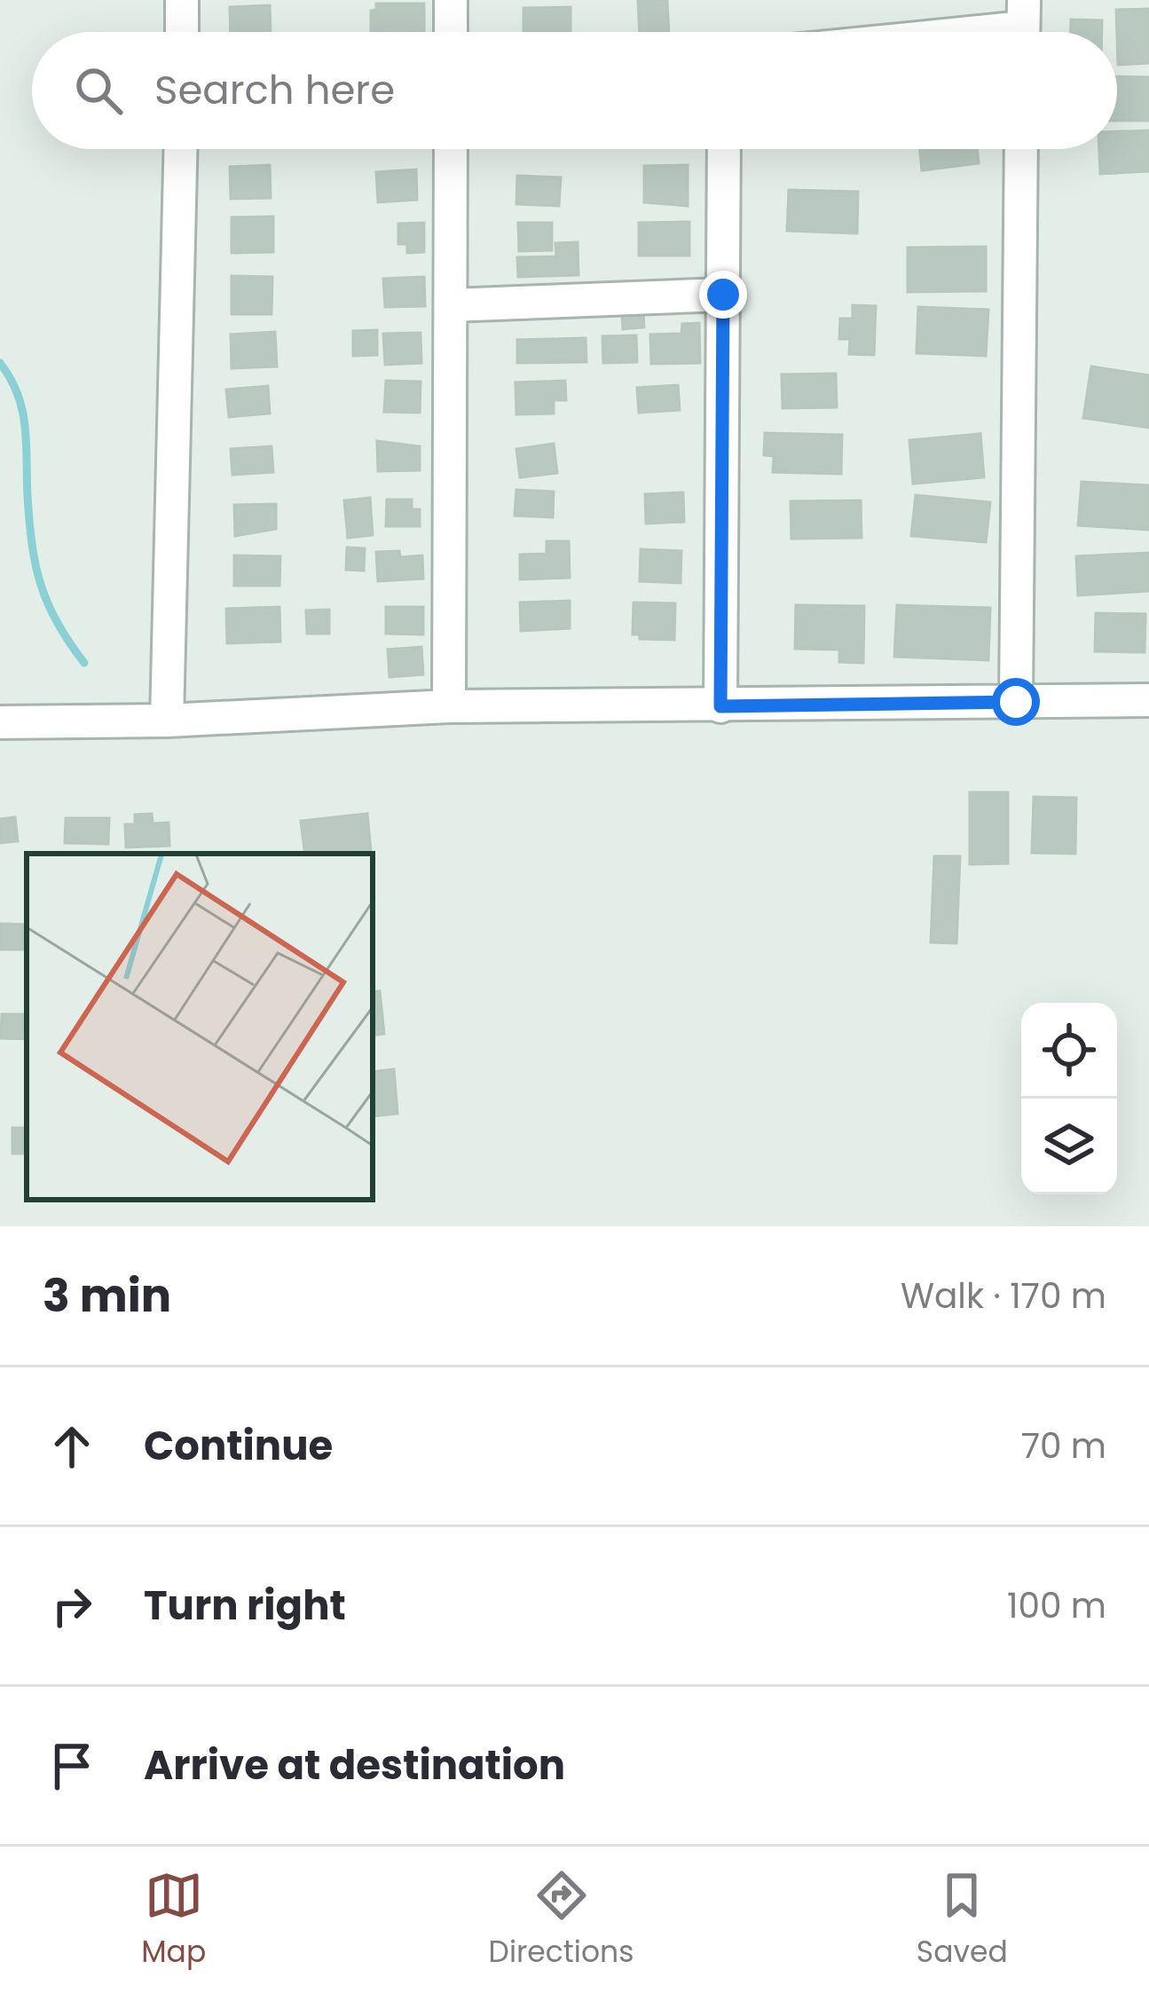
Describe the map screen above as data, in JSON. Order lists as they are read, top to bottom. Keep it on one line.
{"page":{"search":"Search here","heading":["3 min","Walk · 170 m"],"list":[["Continue","70 m"],["Turn right","100 m"],"Arrive at destination"],"nav":["Map","Directions","Saved"]}}
